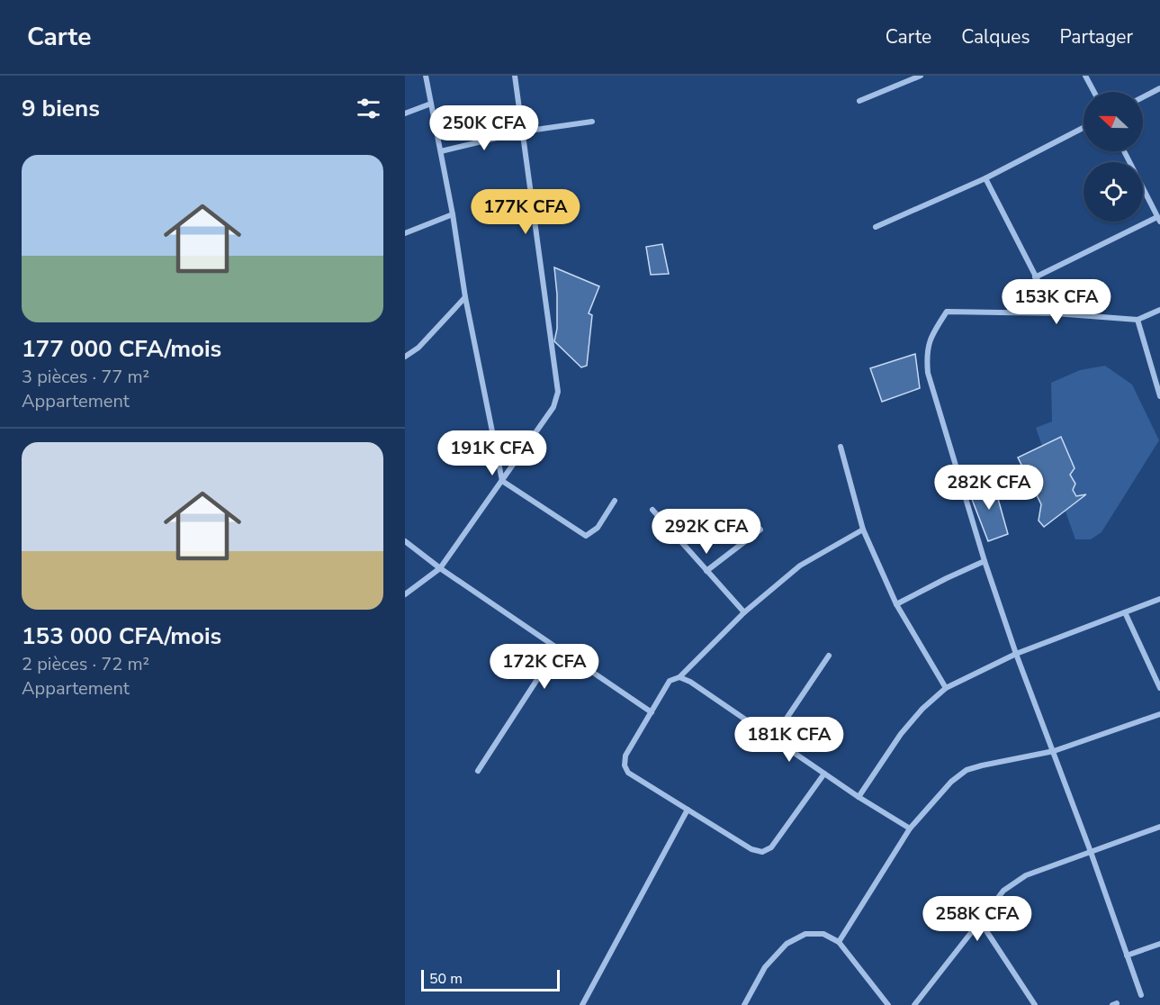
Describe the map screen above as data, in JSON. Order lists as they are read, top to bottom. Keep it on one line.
{"scale_bar":"50 m","north":"left","page":{"header":"Carte","nav":["Carte","Calques","Partager"],"heading":"9 biens","price":["250K CFA","177K CFA","153K CFA","191K CFA","282K CFA","292K CFA","172K CFA","181K CFA","258K CFA"],"list":[{"name":"177 000 CFA/mois","note":"3 pièces · 77 m² · Appartement"},{"name":"153 000 CFA/mois","note":"2 pièces · 72 m² · Appartement"}],"scale":"50 m"}}
